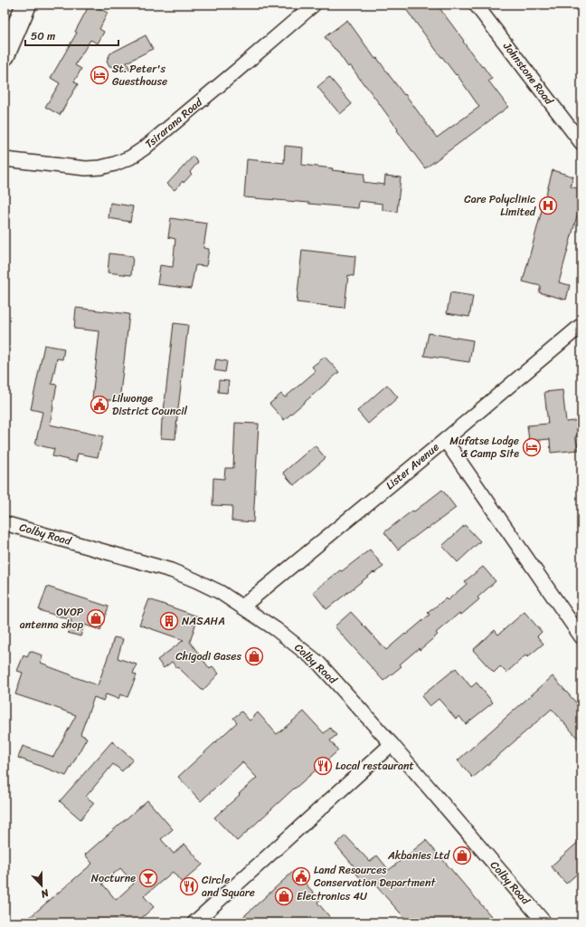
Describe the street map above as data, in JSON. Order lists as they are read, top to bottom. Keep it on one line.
{"streets":{"street":["Johnstone Road","Tsirarana Road","Lister Avenue","Colby Road"]},"crossings":[["Lister Avenue","Colby Road"]],"places":{"hotel":["St. Peter's Guesthouse","Mufatse Lodge & Camp Site"],"hospital":["Care Polyclinic Limited"],"public building":["Lilwonge District Council","Land Resources Conservation Department"],"shop":["OVOP antenna shop","Chigodi Gases","Akbanies Ltd","Electronics 4U"],"building":["NASAHA"],"restaurant":["Local restaurant","Circle and Square"],"bar":["Nocturne"]},"scale_bar":"50 m","north":"bottom"}
